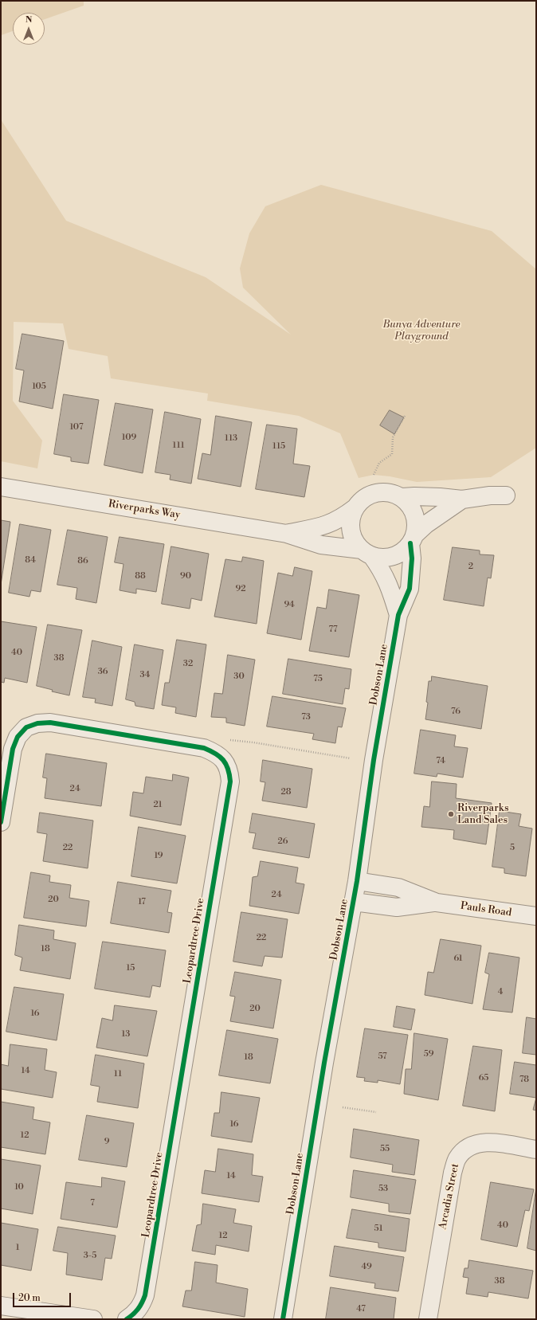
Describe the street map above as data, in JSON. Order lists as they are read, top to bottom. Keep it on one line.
{"streets":{"street":["Riverparks Way","Dobson Lane","Pauls Road","Leopardtree Drive","Arcadia Street"]},"crossings":[["Riverparks Way","Dobson Lane"],["Dobson Lane","Pauls Road"]],"parks":["Bunya Adventure Playground"],"places":["Riverparks Land Sales"],"house_numbers":["105","107","109","113","111","115","84","86","2","88","90","92","94","77","40","38","32","36","34","30","75","76","73","74","24","28","21","26","22","5","19","24","20","17","22","18","61","15","4","20","16","13","59","57","18","14","11","65","78","16","12","9","55","14","10","53","7","40","51","12","1","3-5","49","38","47"],"scale_bar":"20 m","north":"top"}
